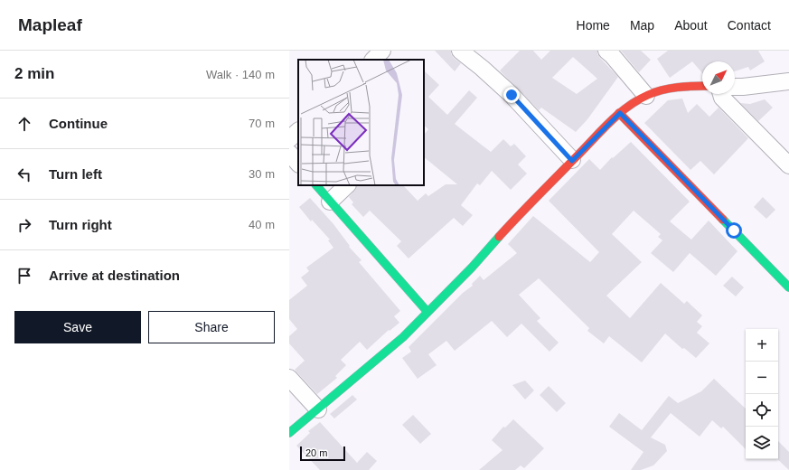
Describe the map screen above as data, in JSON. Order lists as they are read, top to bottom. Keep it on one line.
{"scale_bar":"20 m","north":"top right","page":{"header":"Mapleaf","nav":["Home","Map","About","Contact"],"heading":["2 min","Walk · 140 m"],"list":[["Continue","70 m"],["Turn left","30 m"],["Turn right","40 m"],"Arrive at destination"],"buttons":["Save","Share"],"map_buttons":["+","−"],"scale":"20 m"}}
